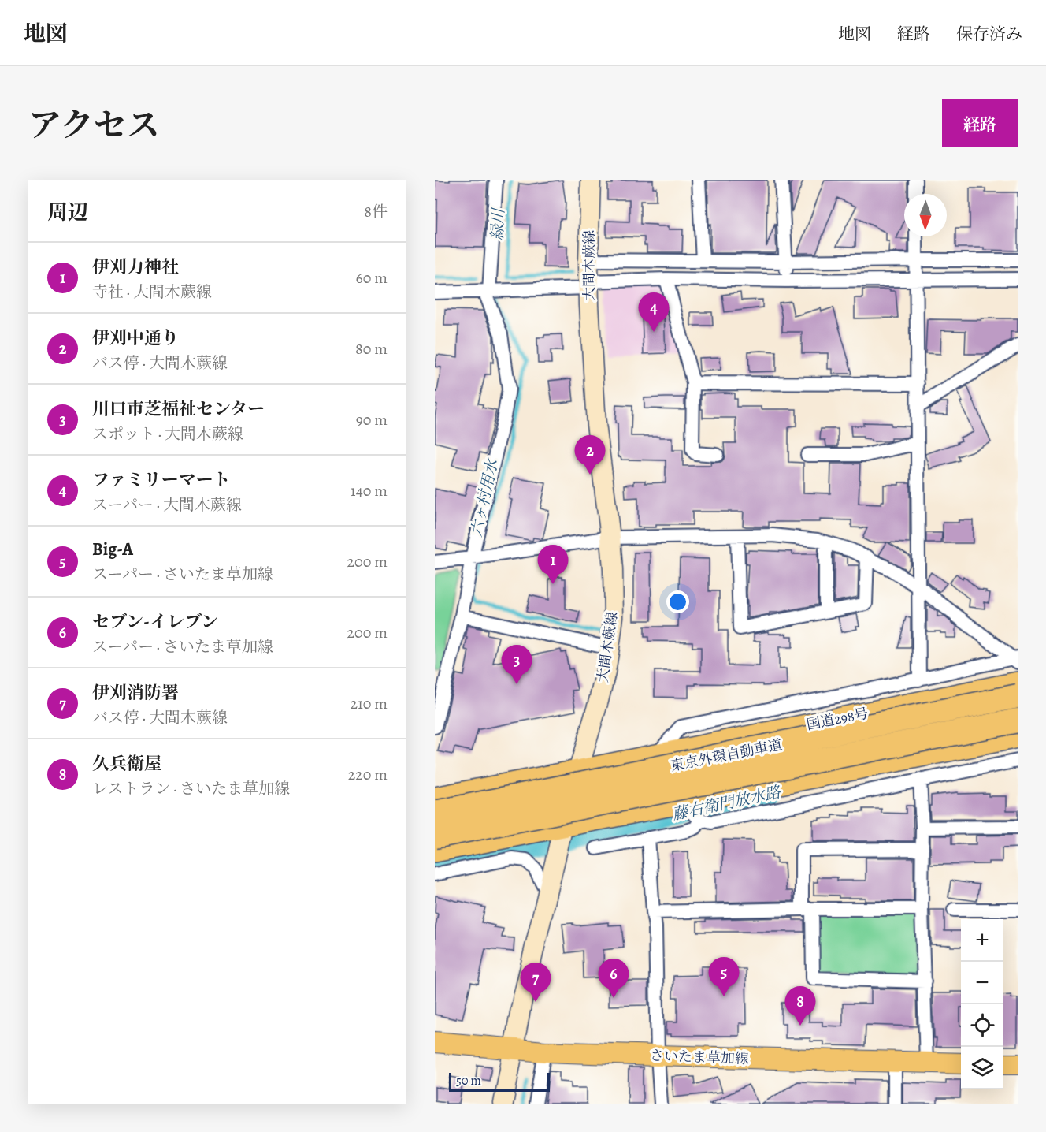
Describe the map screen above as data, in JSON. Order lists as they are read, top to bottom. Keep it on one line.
{"streets":{"highway":["国道298号","東京外環自動車道"],"main road":["大間木蕨線","さいたま草加線"]},"crossings":[["大間木蕨線","国道298号"],["大間木蕨線","さいたま草加線"]],"water":["緑川","六ヶ村用水","藤右衛門放水路"],"scale_bar":"50 m","north":"bottom","page":{"header":"地図","nav":["地図","経路","保存済み"],"title":"アクセス","buttons":"経路","heading":["周辺","8件"],"list":[{"mark":"1","name":"伊刈力神社","note":"寺社 · 大間木蕨線","value":"60 m"},{"mark":"2","name":"伊刈中通り","note":"バス停 · 大間木蕨線","value":"80 m"},{"mark":"3","name":"川口市芝福祉センター","note":"スポット · 大間木蕨線","value":"90 m"},{"mark":"4","name":"ファミリーマート","note":"スーパー · 大間木蕨線","value":"140 m"},{"mark":"5","name":"Big-A","note":"スーパー · さいたま草加線","value":"200 m"},{"mark":"6","name":"セブン-イレブン","note":"スーパー · さいたま草加線","value":"200 m"},{"mark":"7","name":"伊刈消防署","note":"バス停 · 大間木蕨線","value":"210 m"},{"mark":"8","name":"久兵衛屋","note":"レストラン · さいたま草加線","value":"220 m"}],"pins":["4","2","1","3","5","6","7","8"],"map_buttons":["+","−"],"scale":"50 m"}}
